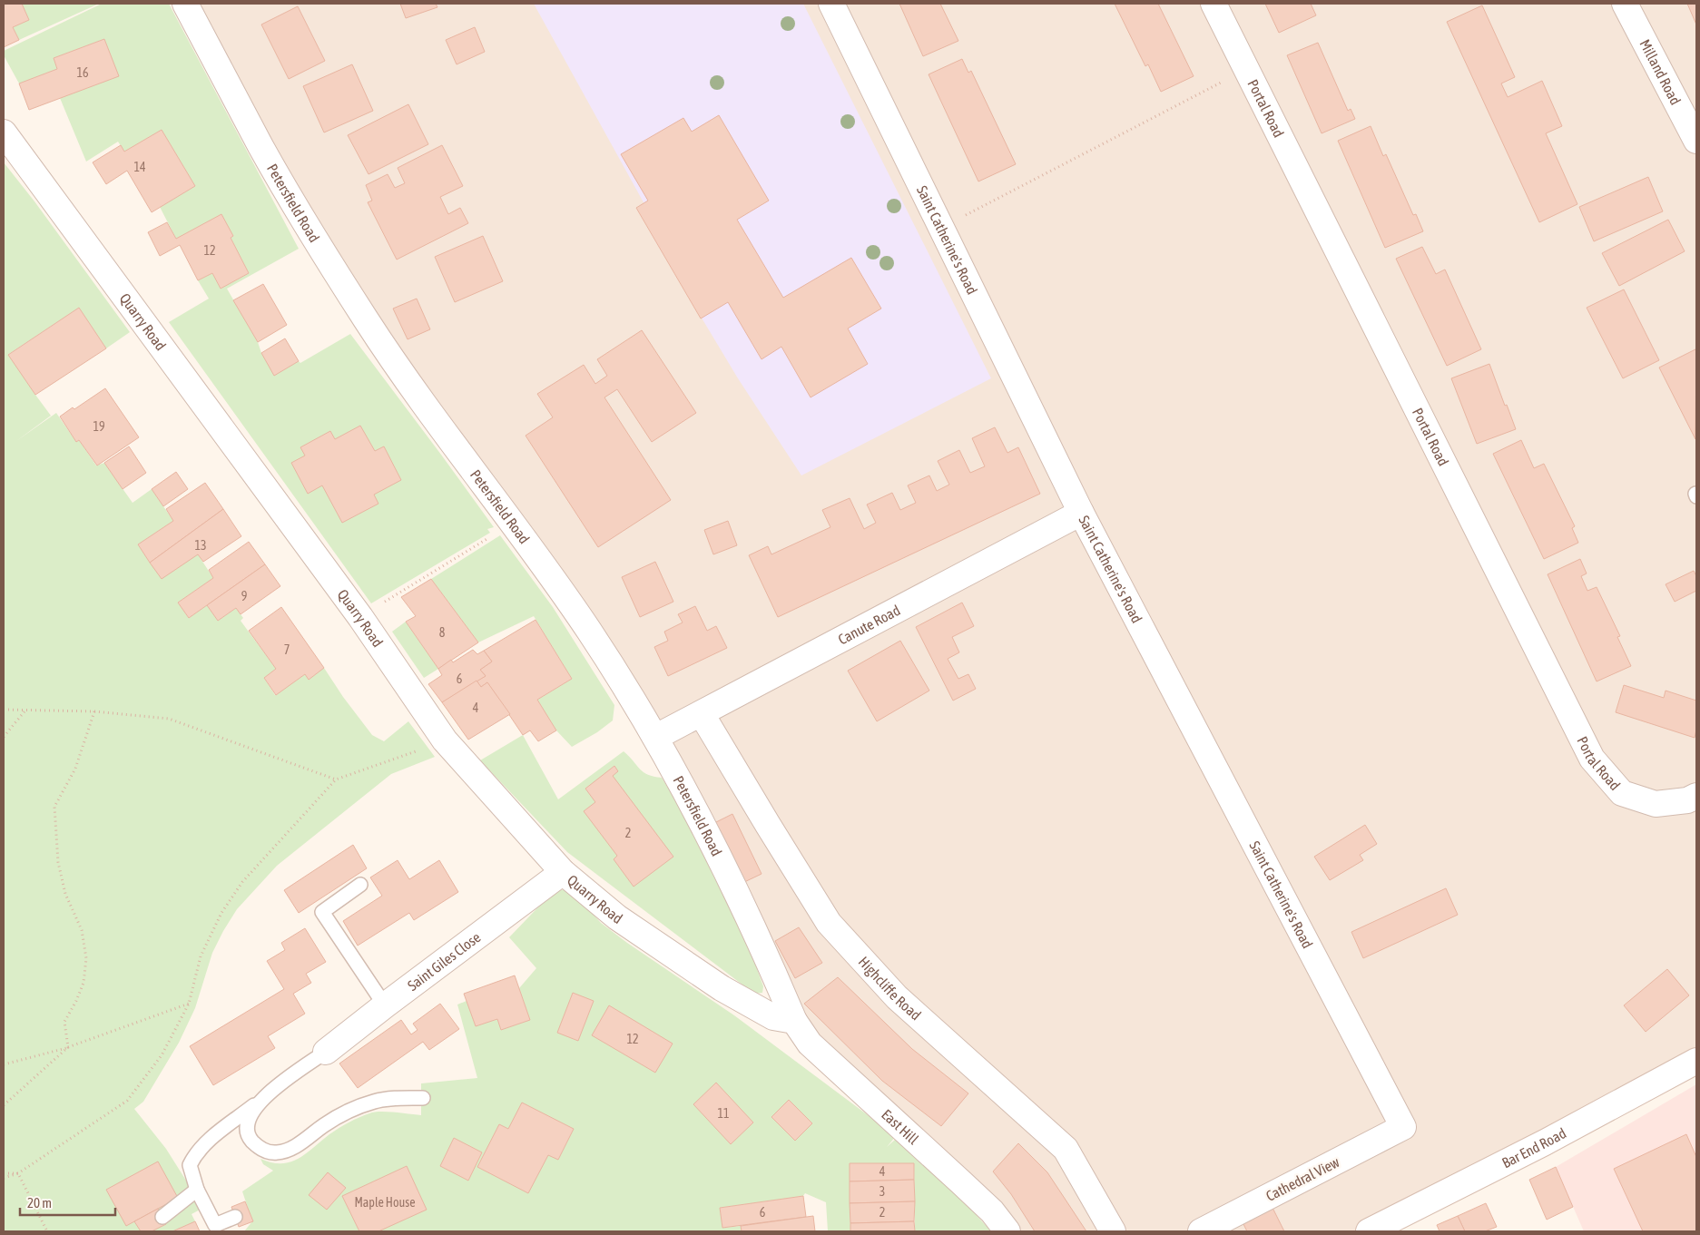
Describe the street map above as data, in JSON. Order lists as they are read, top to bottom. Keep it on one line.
{"streets":{"street":["Milland Road","Portal Road","Petersfield Road","Saint Catherine's Road","Quarry Road","Canute Road","Saint Giles Close","Highcliffe Road","East Hill","Bar End Road","Cathedral View"]},"crossings":[["Petersfield Road","Quarry Road"],["Petersfield Road","Canute Road"],["Petersfield Road","East Hill"],["Saint Catherine's Road","Canute Road"],["Saint Catherine's Road","Cathedral View"],["Quarry Road","Saint Giles Close"],["Quarry Road","East Hill"],["Canute Road","Highcliffe Road"]],"house_numbers":["16","14","12","19","13","9","8","7","6","4","2","12","11","4","3","Maple House","6","2"],"scale_bar":"20 m"}
